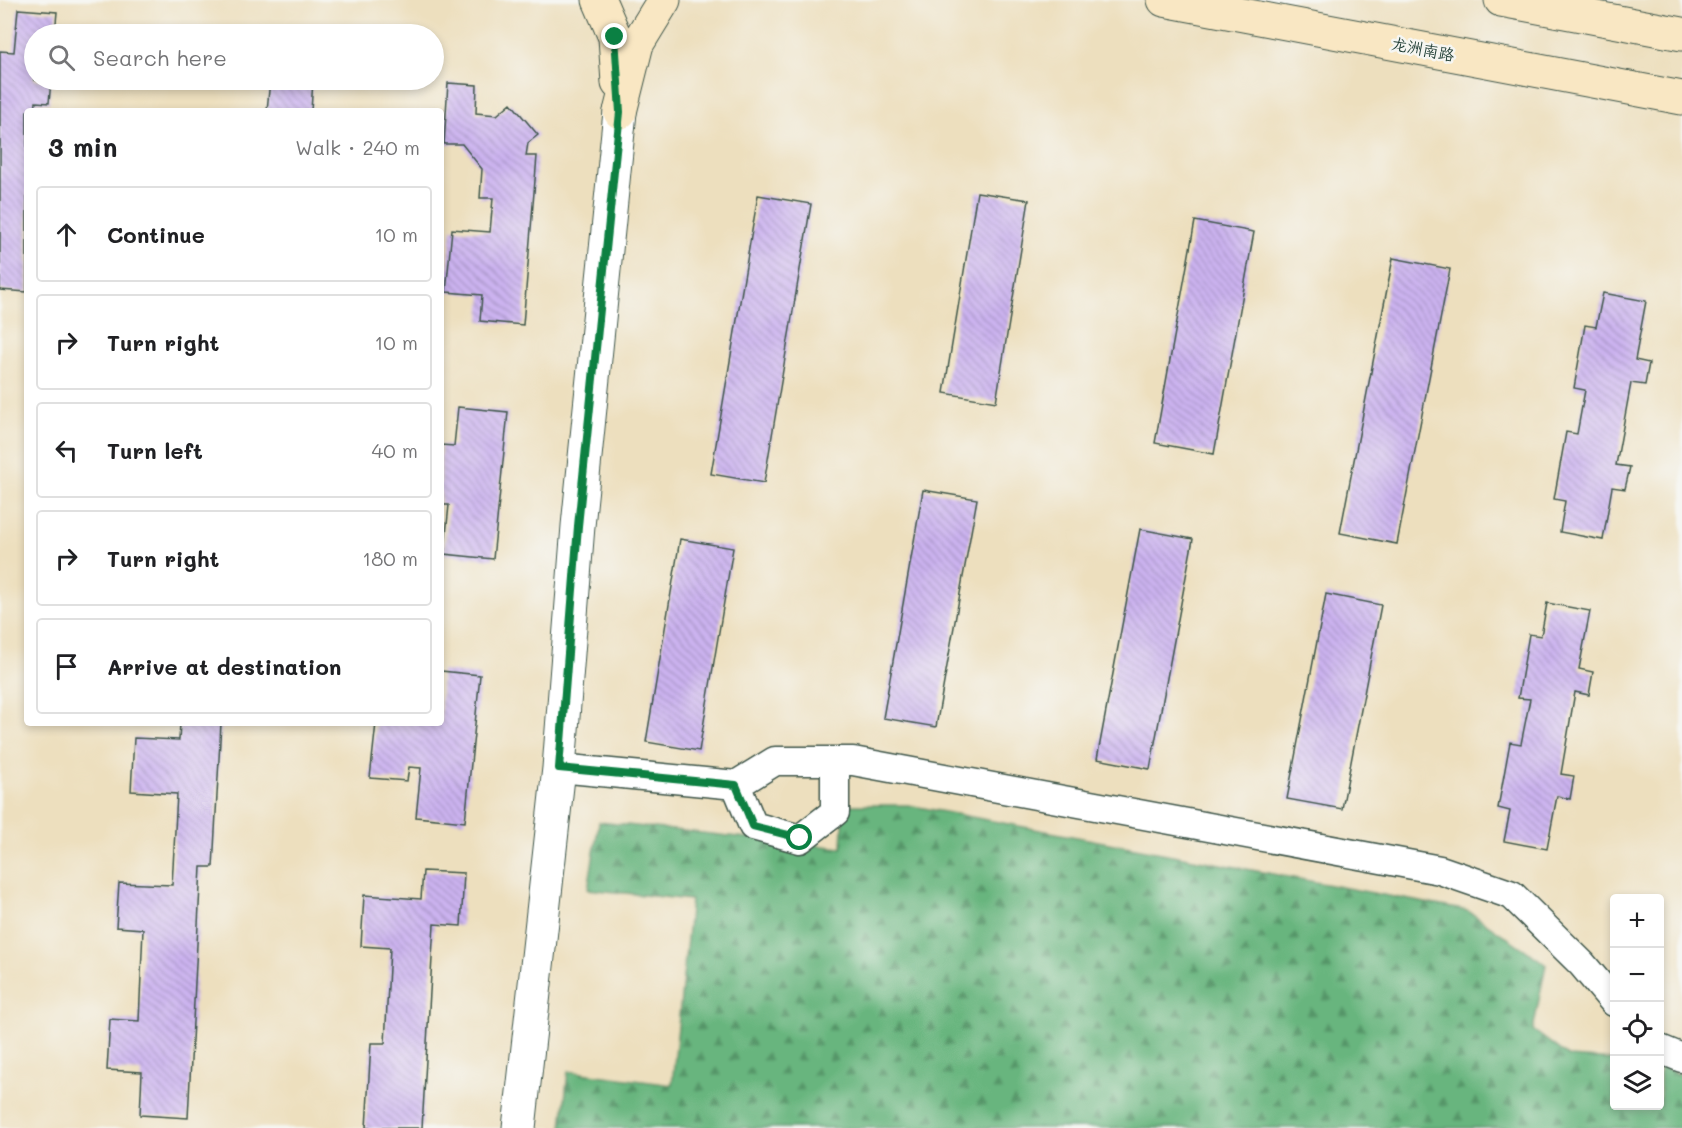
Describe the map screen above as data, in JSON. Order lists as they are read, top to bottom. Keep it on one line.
{"streets":{"main road":["龙洲南路"]},"page":{"search":"Search here","heading":["3 min","Walk · 240 m"],"list":[["Continue","10 m"],["Turn right","10 m"],["Turn left","40 m"],["Turn right","180 m"],"Arrive at destination"],"map_buttons":["+","−"]}}
